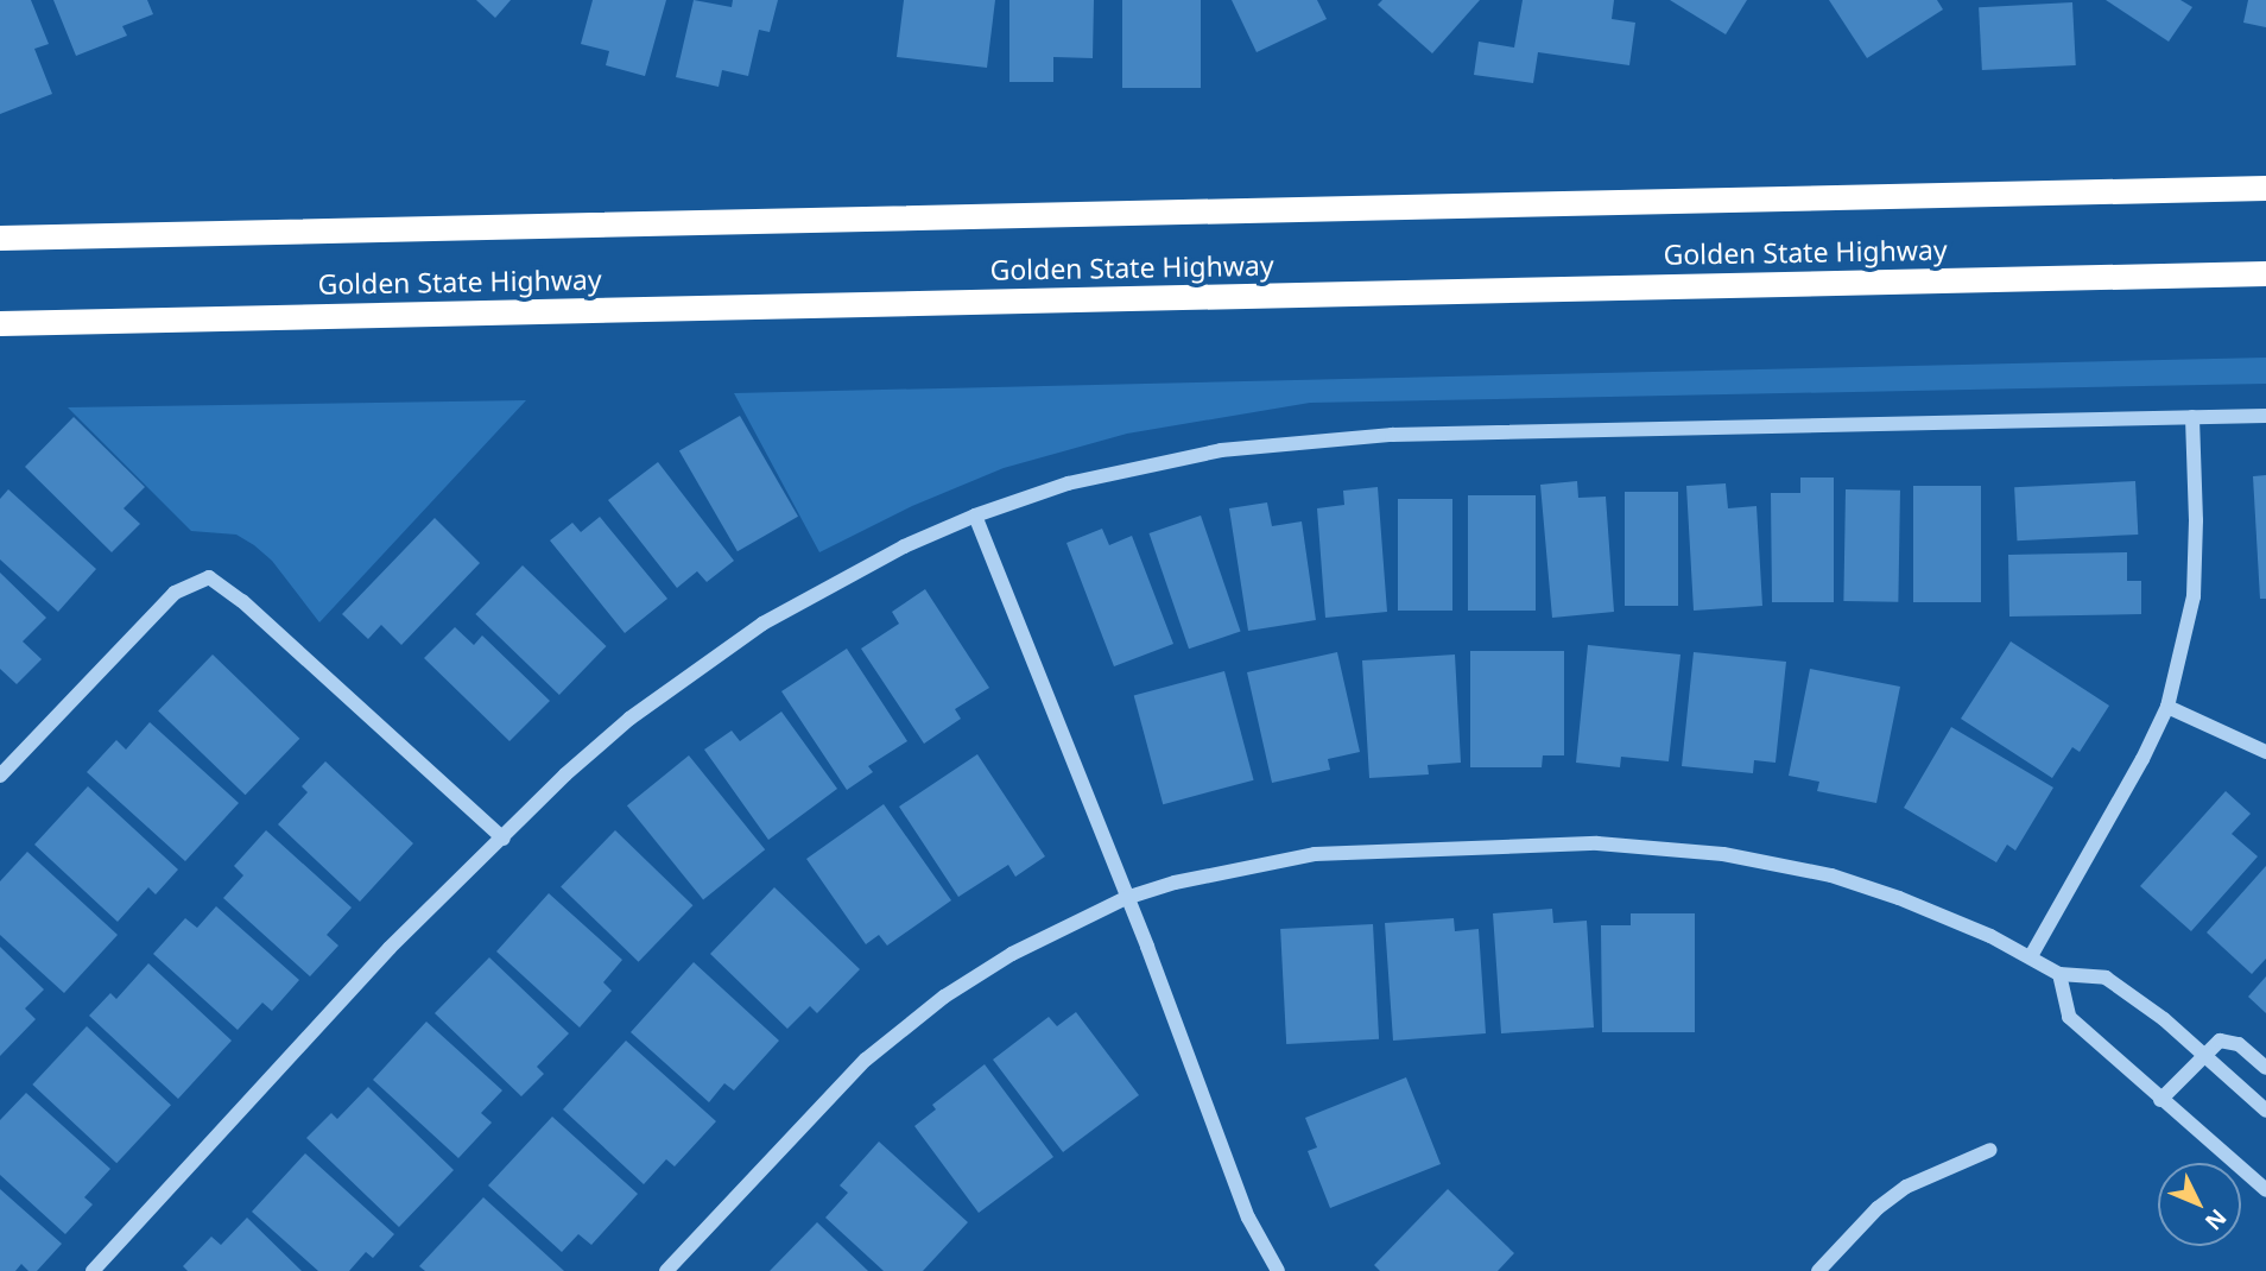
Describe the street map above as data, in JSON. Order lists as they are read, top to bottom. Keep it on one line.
{"streets":{"highway":["Golden State Highway"]},"north":"bottom right"}
